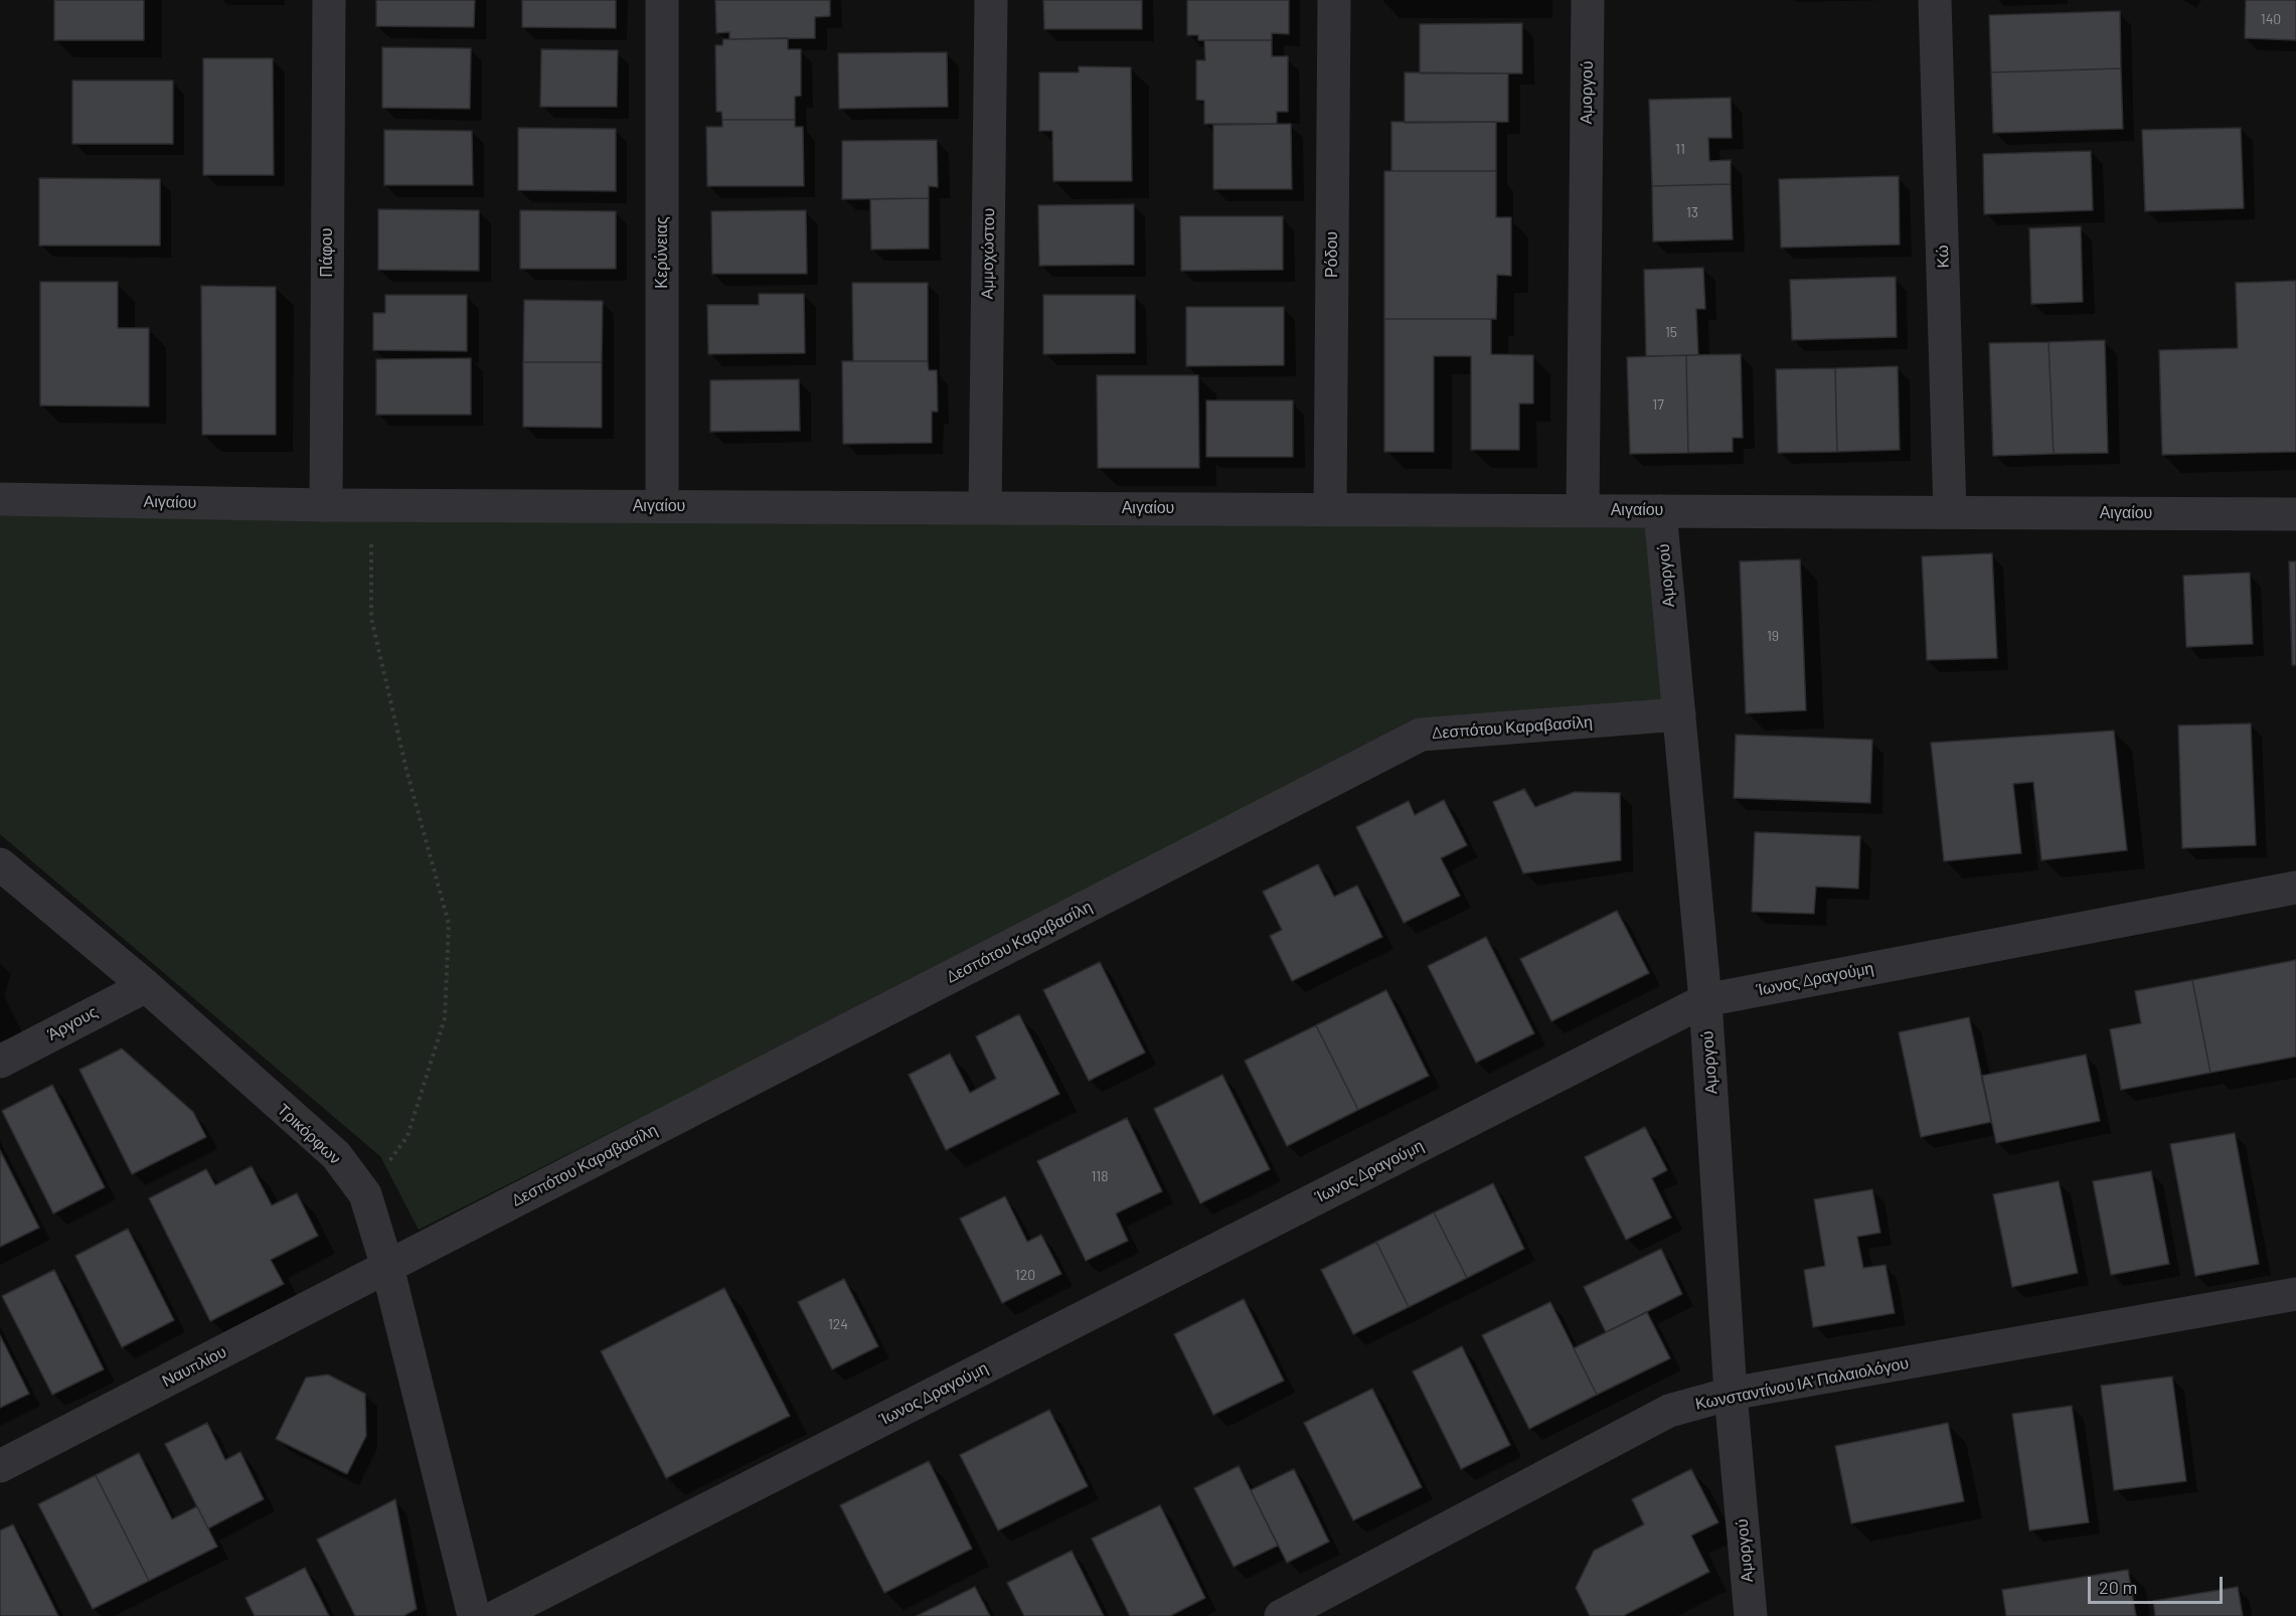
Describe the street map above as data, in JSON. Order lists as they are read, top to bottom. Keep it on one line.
{"streets":{"street":["Αμοργού","Πάφου","Κερύνειας","Αμμοχώστου","Ρόδου","Κώ","Αιγαίου","Δεσπότου Καραβασίλη","Ίωνος Δραγούμη","Άργους","Τρικόρφων","Ναυπλίου","Κωνσταντίνου ΙΑ' Παλαιολόγου"]},"crossings":[["Αμοργού","Αιγαίου"],["Αμοργού","Δεσπότου Καραβασίλη"],["Αμοργού","Ίωνος Δραγούμη"],["Αμοργού","Κωνσταντίνου ΙΑ' Παλαιολόγου"],["Πάφου","Αιγαίου"],["Κερύνειας","Αιγαίου"],["Αμμοχώστου","Αιγαίου"],["Ρόδου","Αιγαίου"],["Κώ","Αιγαίου"],["Δεσπότου Καραβασίλη","Τρικόρφων"],["Δεσπότου Καραβασίλη","Ναυπλίου"],["Άργους","Τρικόρφων"],["Τρικόρφων","Ναυπλίου"]],"house_numbers":["140","11","13","15","17","19","118","120","124"],"scale_bar":"20 m"}
